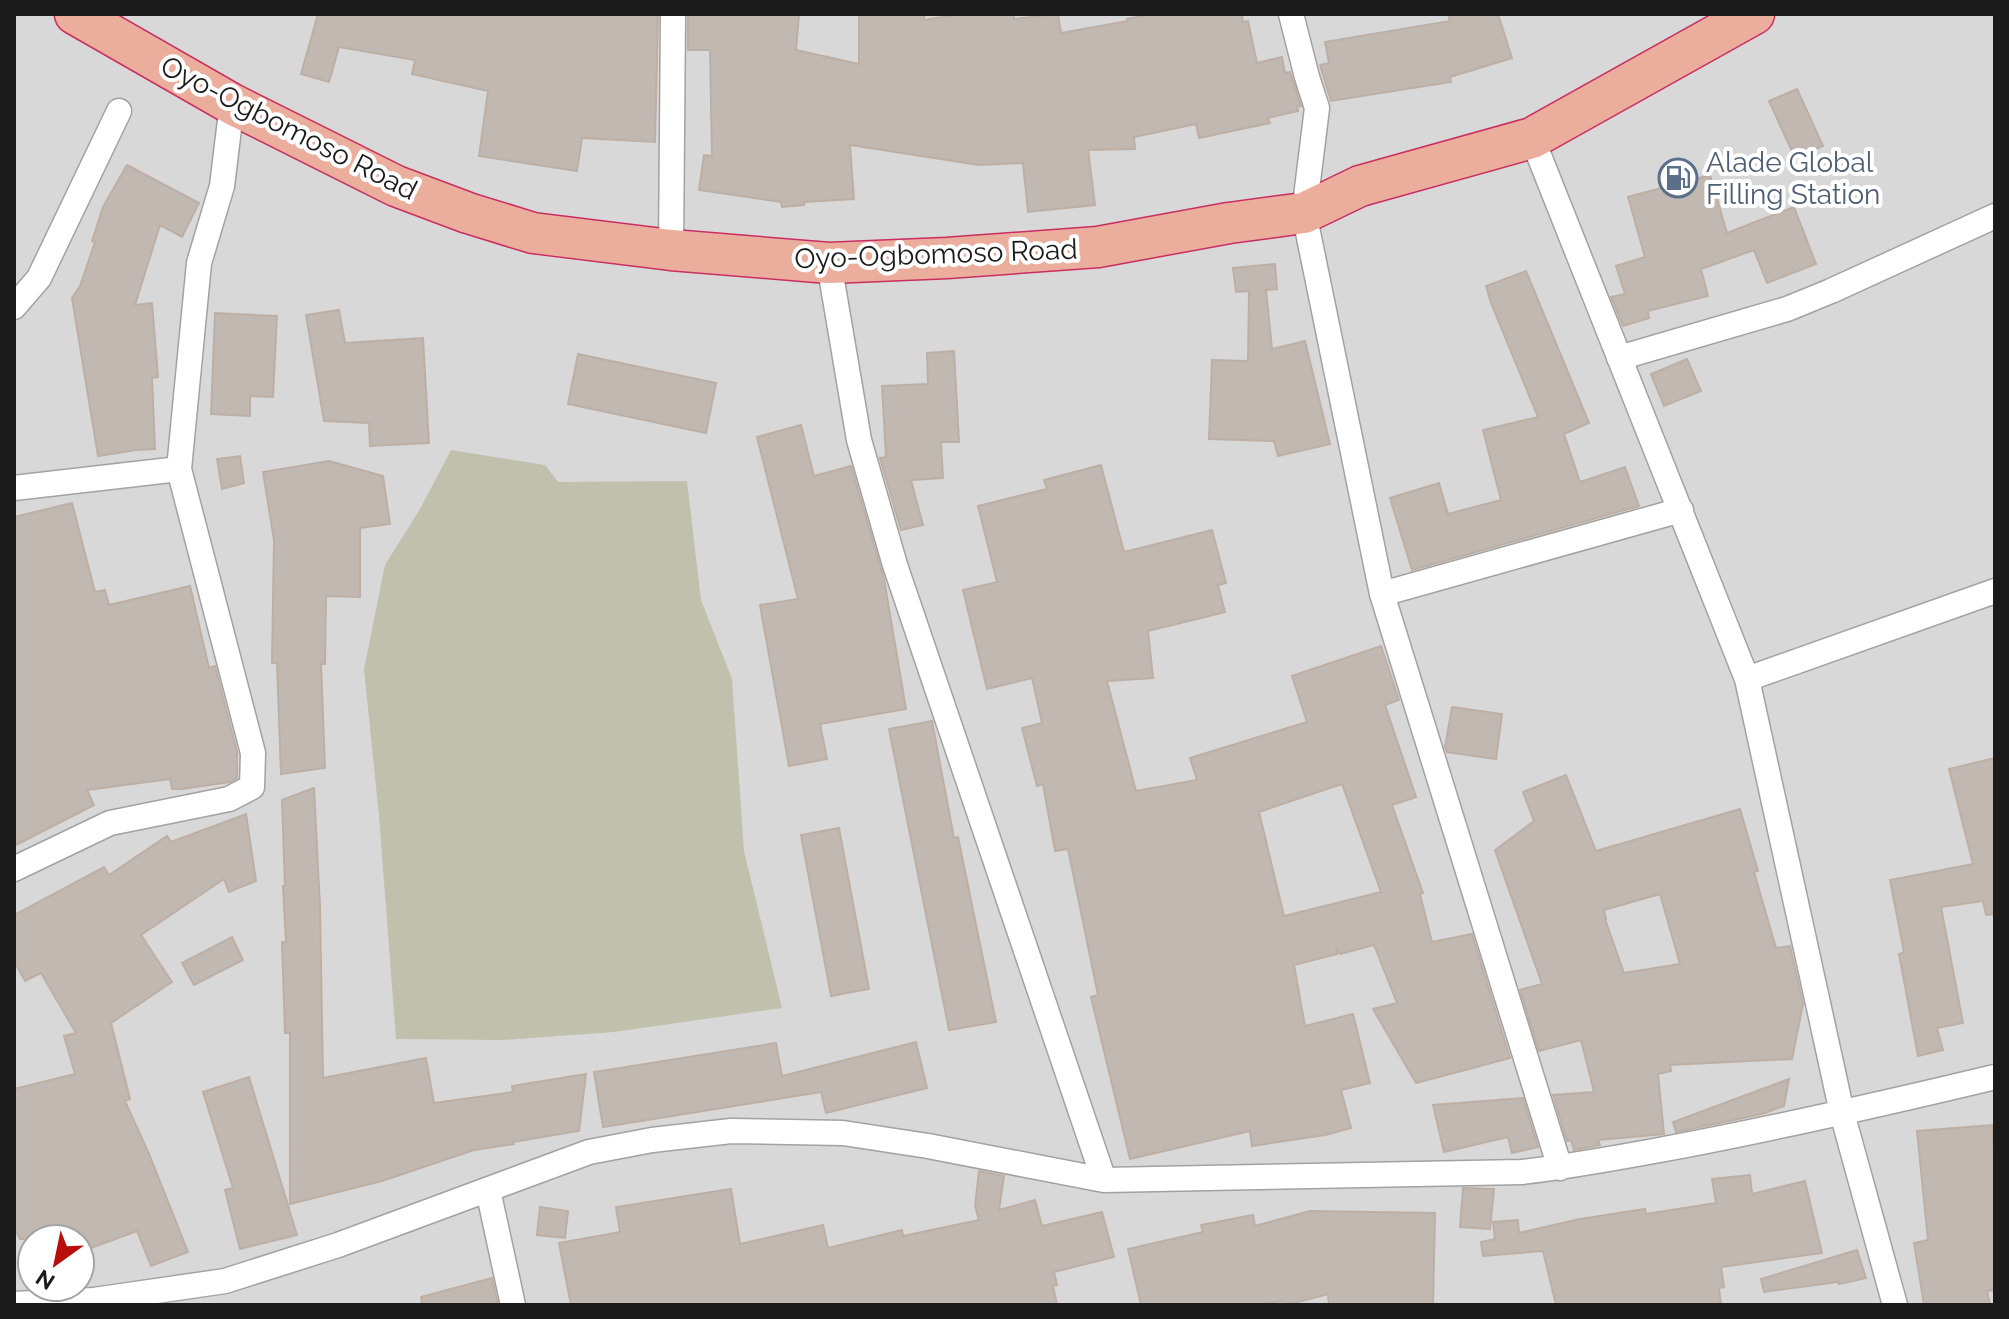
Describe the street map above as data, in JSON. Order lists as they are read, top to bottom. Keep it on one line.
{"streets":{"highway":["Oyo-Ogbomoso Road"]},"places":{"fuel station":["Alade Global Filling Station"]},"north":"bottom left"}
